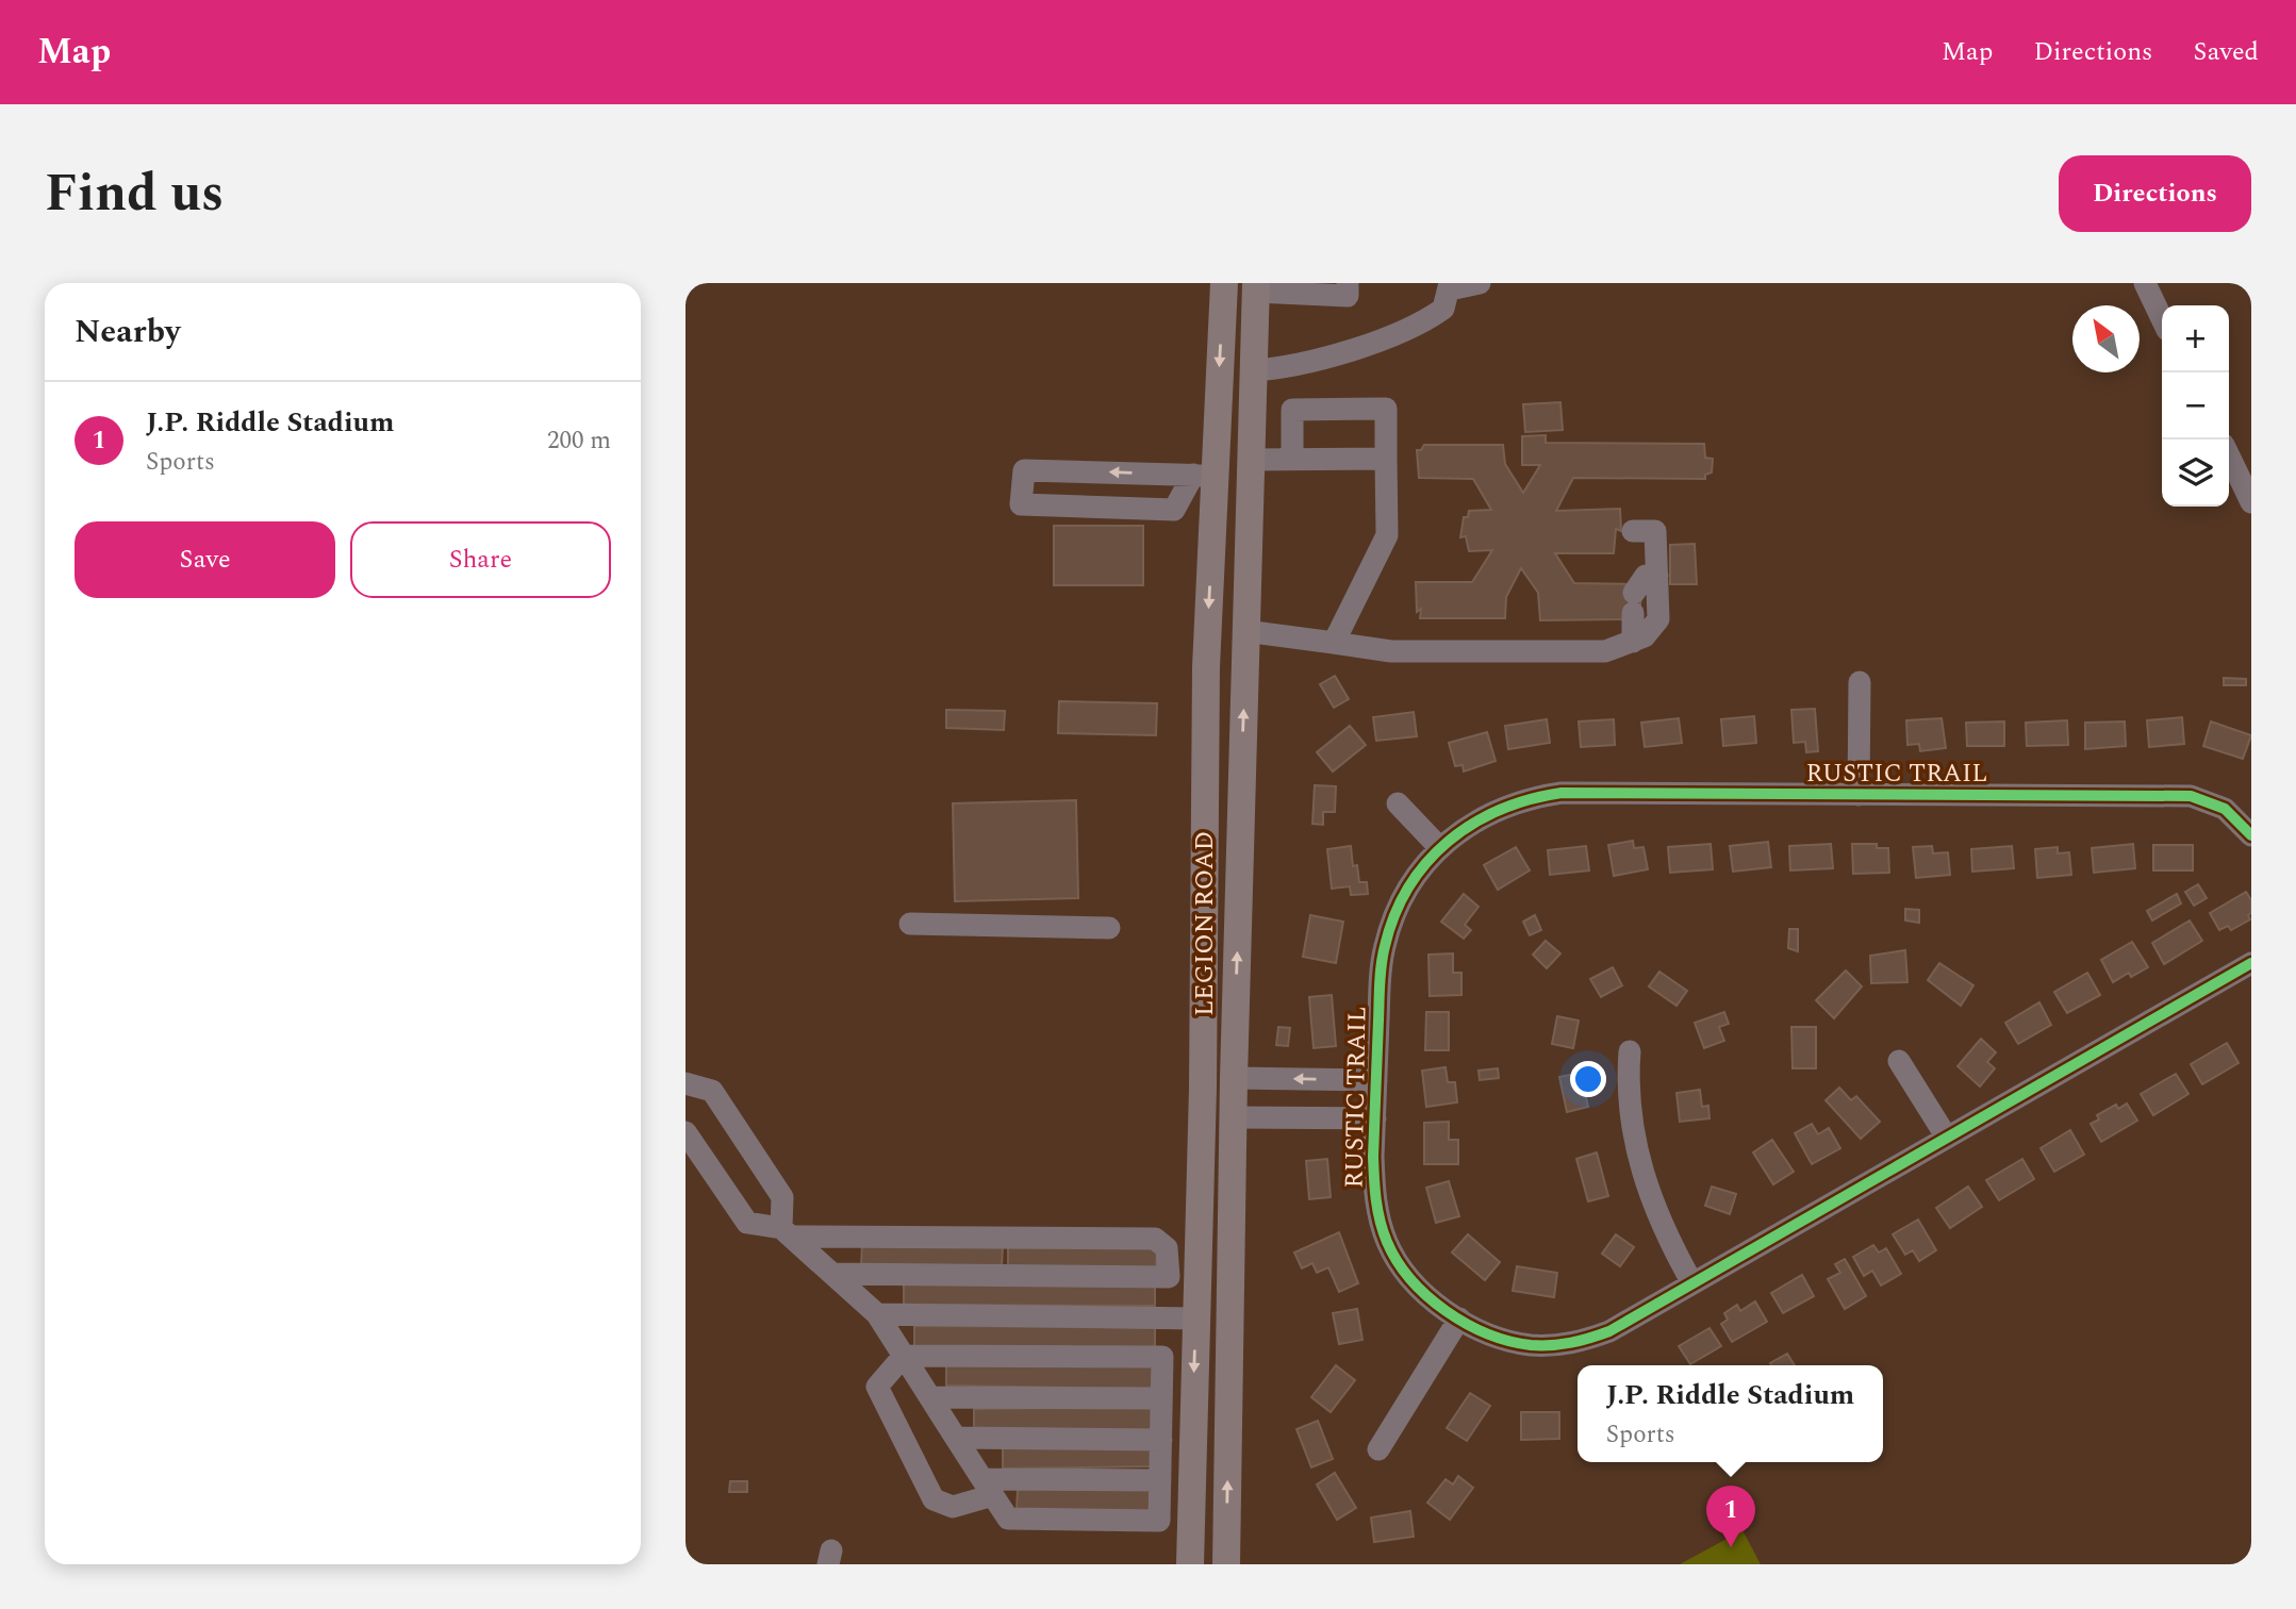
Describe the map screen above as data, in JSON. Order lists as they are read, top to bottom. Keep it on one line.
{"streets":{"main road":["LEGION ROAD"],"street":["RUSTIC TRAIL"]},"north":"top left","page":{"header":"Map","nav":["Map","Directions","Saved"],"title":"Find us","buttons":["Directions",["Save","Share"]],"heading":"Nearby","map_buttons":["+","−"],"list":[{"mark":"1","name":"J.P. Riddle Stadium","note":"Sports","value":"200 m"}],"popup":["J.P. Riddle Stadium","Sports"],"pins":"1"}}
